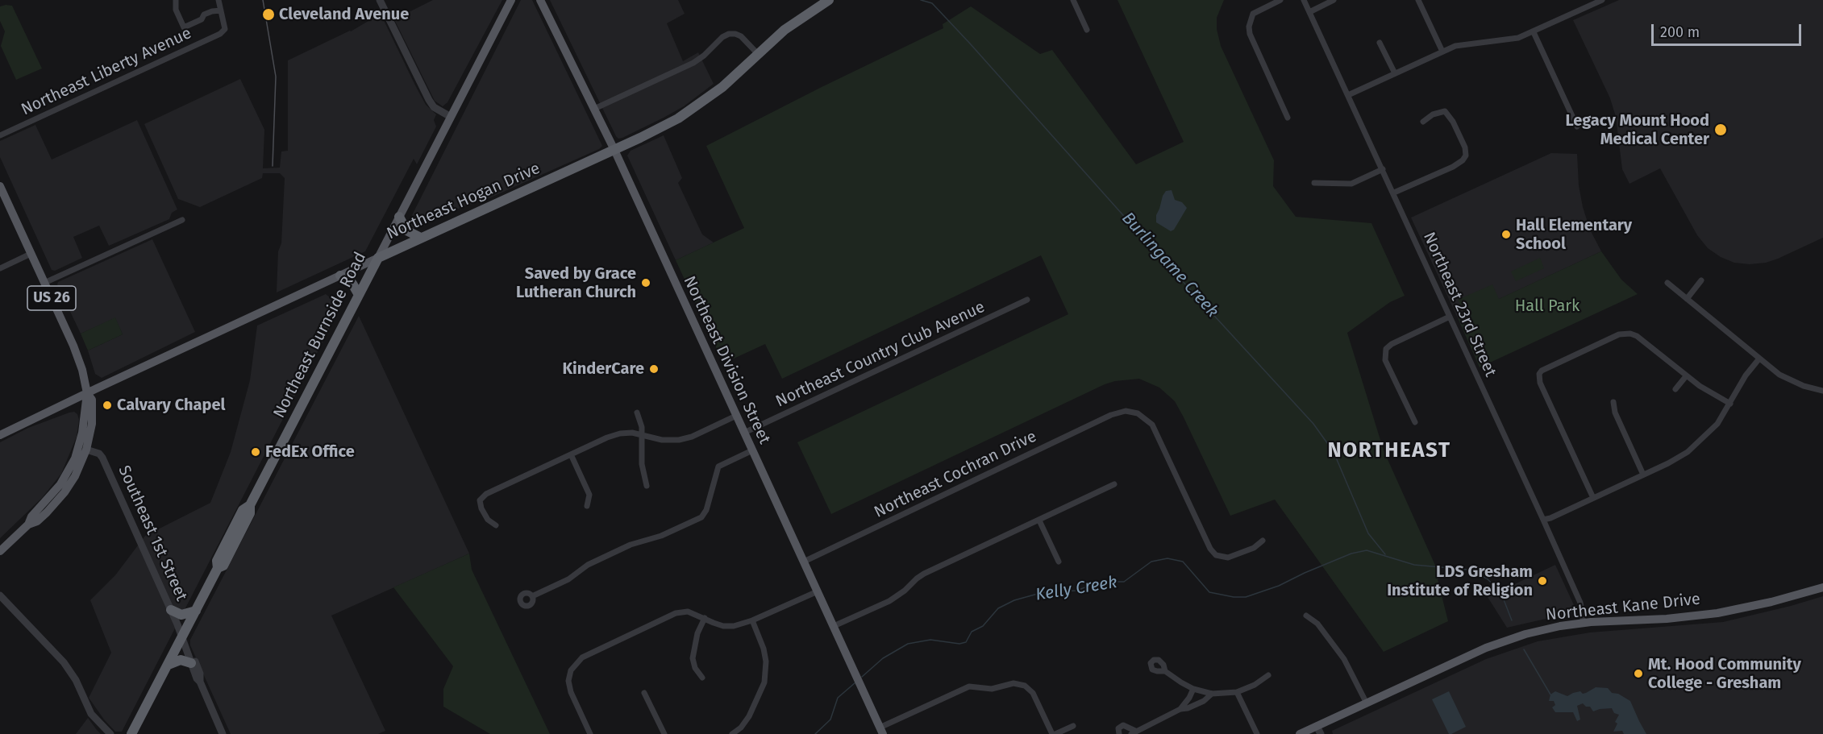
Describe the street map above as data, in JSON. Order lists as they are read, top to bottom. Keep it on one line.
{"streets":{"highway":["Northeast Hogan Drive","Northeast Burnside Road"],"main road":["US 26","Northeast Division Street","Northeast Kane Drive"],"street":["Northeast Liberty Avenue","Northeast 23rd Street","Northeast Country Club Avenue","Northeast Cochran Drive","Southeast 1st Street"]},"crossings":[["Northeast Hogan Drive","US 26"],["Northeast Hogan Drive","Northeast Burnside Road"],["Northeast Hogan Drive","Northeast Division Street"],["US 26","Southeast 1st Street"],["Northeast 23rd Street","Northeast Kane Drive"],["Northeast Burnside Road","Southeast 1st Street"],["Northeast Country Club Avenue","Northeast Division Street"],["Northeast Division Street","Northeast Cochran Drive"]],"districts":["NORTHEAST"],"water":["Burlingame Creek","Kelly Creek"],"parks":["Hall Park"],"places":["Cleveland Avenue","Legacy Mount Hood Medical Center","Hall Elementary School","Saved by Grace Lutheran Church","KinderCare","Calvary Chapel","FedEx Office","LDS Gresham Institute of Religion","Mt. Hood Community College - Gresham"],"scale_bar":"200 m"}
